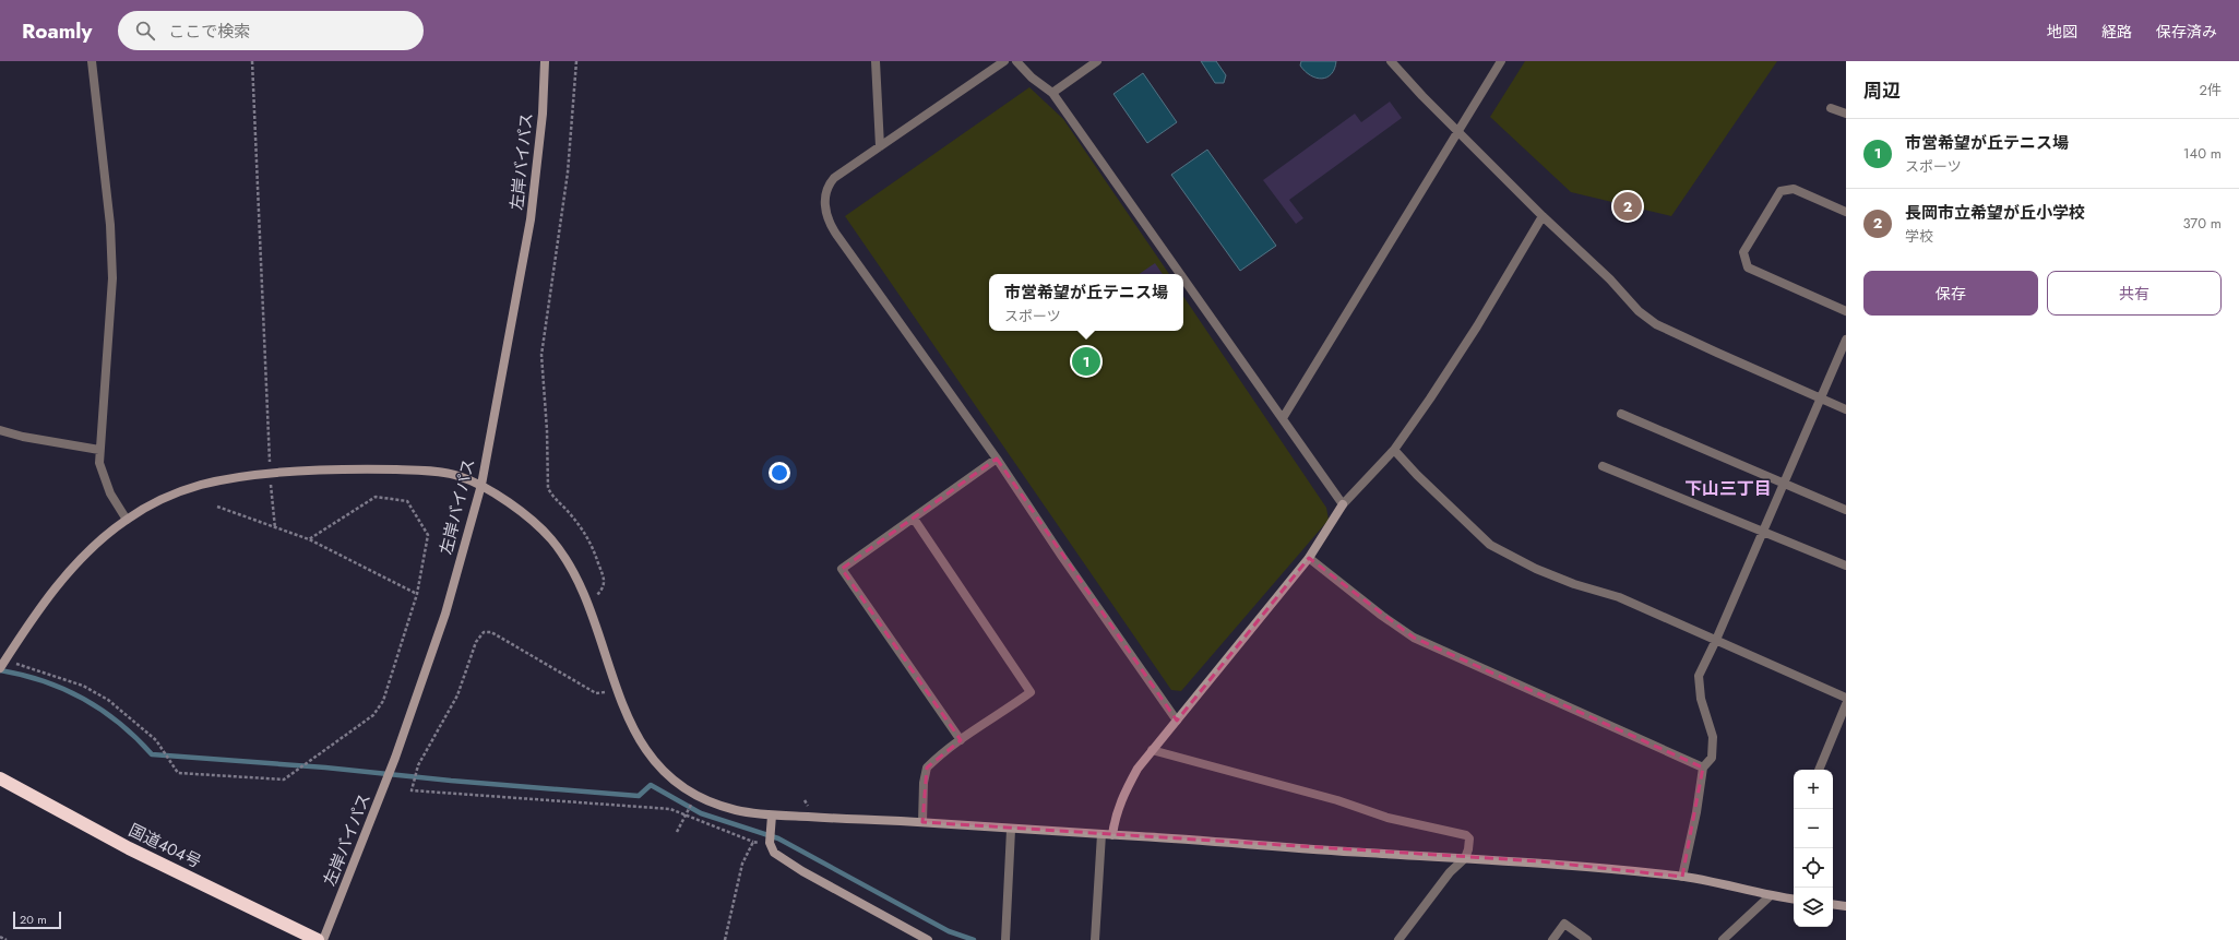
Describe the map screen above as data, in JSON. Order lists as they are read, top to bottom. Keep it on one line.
{"streets":{"highway":["国道404号"],"street":["左岸バイパス"]},"districts":["下山三丁目"],"scale_bar":"20 m","page":{"header":"Roamly","search":"ここで検索","nav":["地図","経路","保存済み"],"heading":["周辺","2件"],"list":[{"mark":"1","name":"市営希望が丘テニス場","note":"スポーツ","value":"140 m"},{"mark":"2","name":"長岡市立希望が丘小学校","note":"学校","value":"370 m"}],"pins":["2","1"],"buttons":["保存","共有"],"popup":["市営希望が丘テニス場","スポーツ"],"map_buttons":["+","−"],"scale":"20 m"}}
